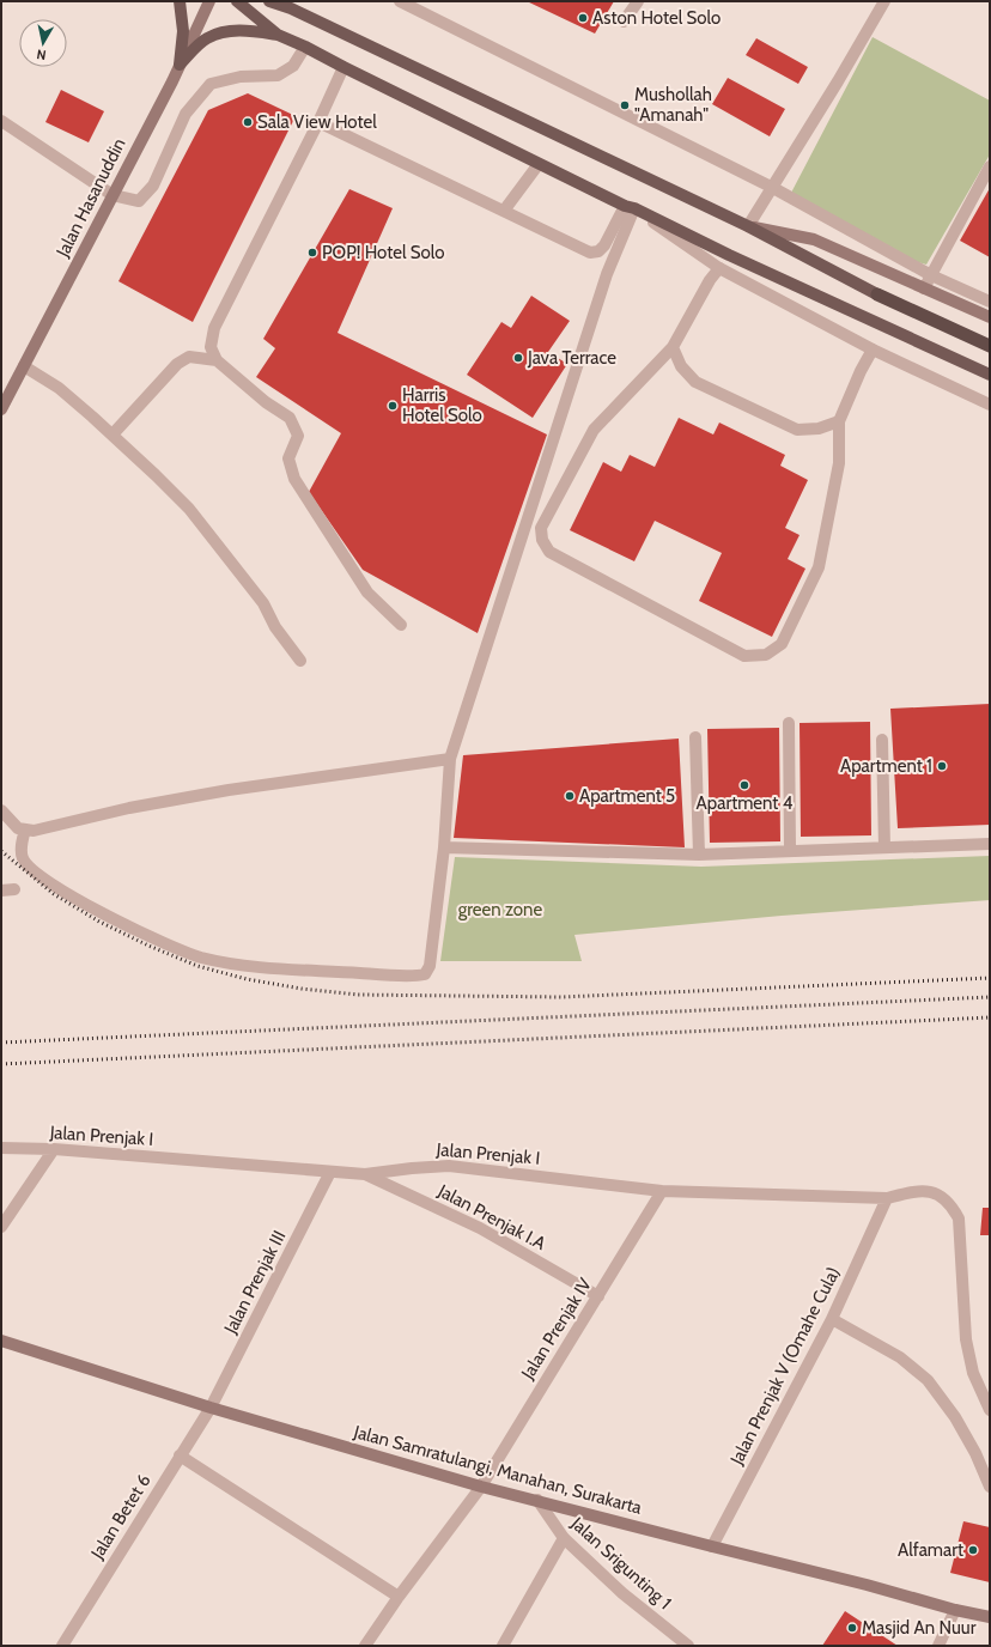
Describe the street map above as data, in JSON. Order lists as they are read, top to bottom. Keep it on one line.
{"streets":{"main road":["Jalan Hasanuddin","Jalan Samratulangi, Manahan, Surakarta"],"street":["Jalan Prenjak I","Jalan Prenjak I.A","Jalan Prenjak III","Jalan Prenjak IV","Jalan Prenjak V (Omahe Cula)","Jalan Betet 6","Jalan Srigunting 1"]},"crossings":[["Jalan Prenjak I","Jalan Prenjak I.A"],["Jalan Prenjak I","Jalan Prenjak III"],["Jalan Prenjak I","Jalan Prenjak IV"],["Jalan Prenjak I","Jalan Prenjak V (Omahe Cula)"],["Jalan Prenjak I.A","Jalan Prenjak IV"],["Jalan Prenjak III","Jalan Samratulangi, Manahan, Surakarta"],["Jalan Prenjak III","Jalan Betet 6"],["Jalan Prenjak IV","Jalan Samratulangi, Manahan, Surakarta"],["Jalan Prenjak V (Omahe Cula)","Jalan Samratulangi, Manahan, Surakarta"],["Jalan Samratulangi, Manahan, Surakarta","Jalan Betet 6"],["Jalan Samratulangi, Manahan, Surakarta","Jalan Srigunting 1"]],"parks":["green zone"],"places":["Aston Hotel Solo","Mushollah \"Amanah\"","Sala View Hotel","POP! Hotel Solo","Java Terrace","Harris Hotel Solo","Apartment 1","Apartment 4","Apartment 5","Alfamart","Masjid An Nuur"],"north":"bottom"}
